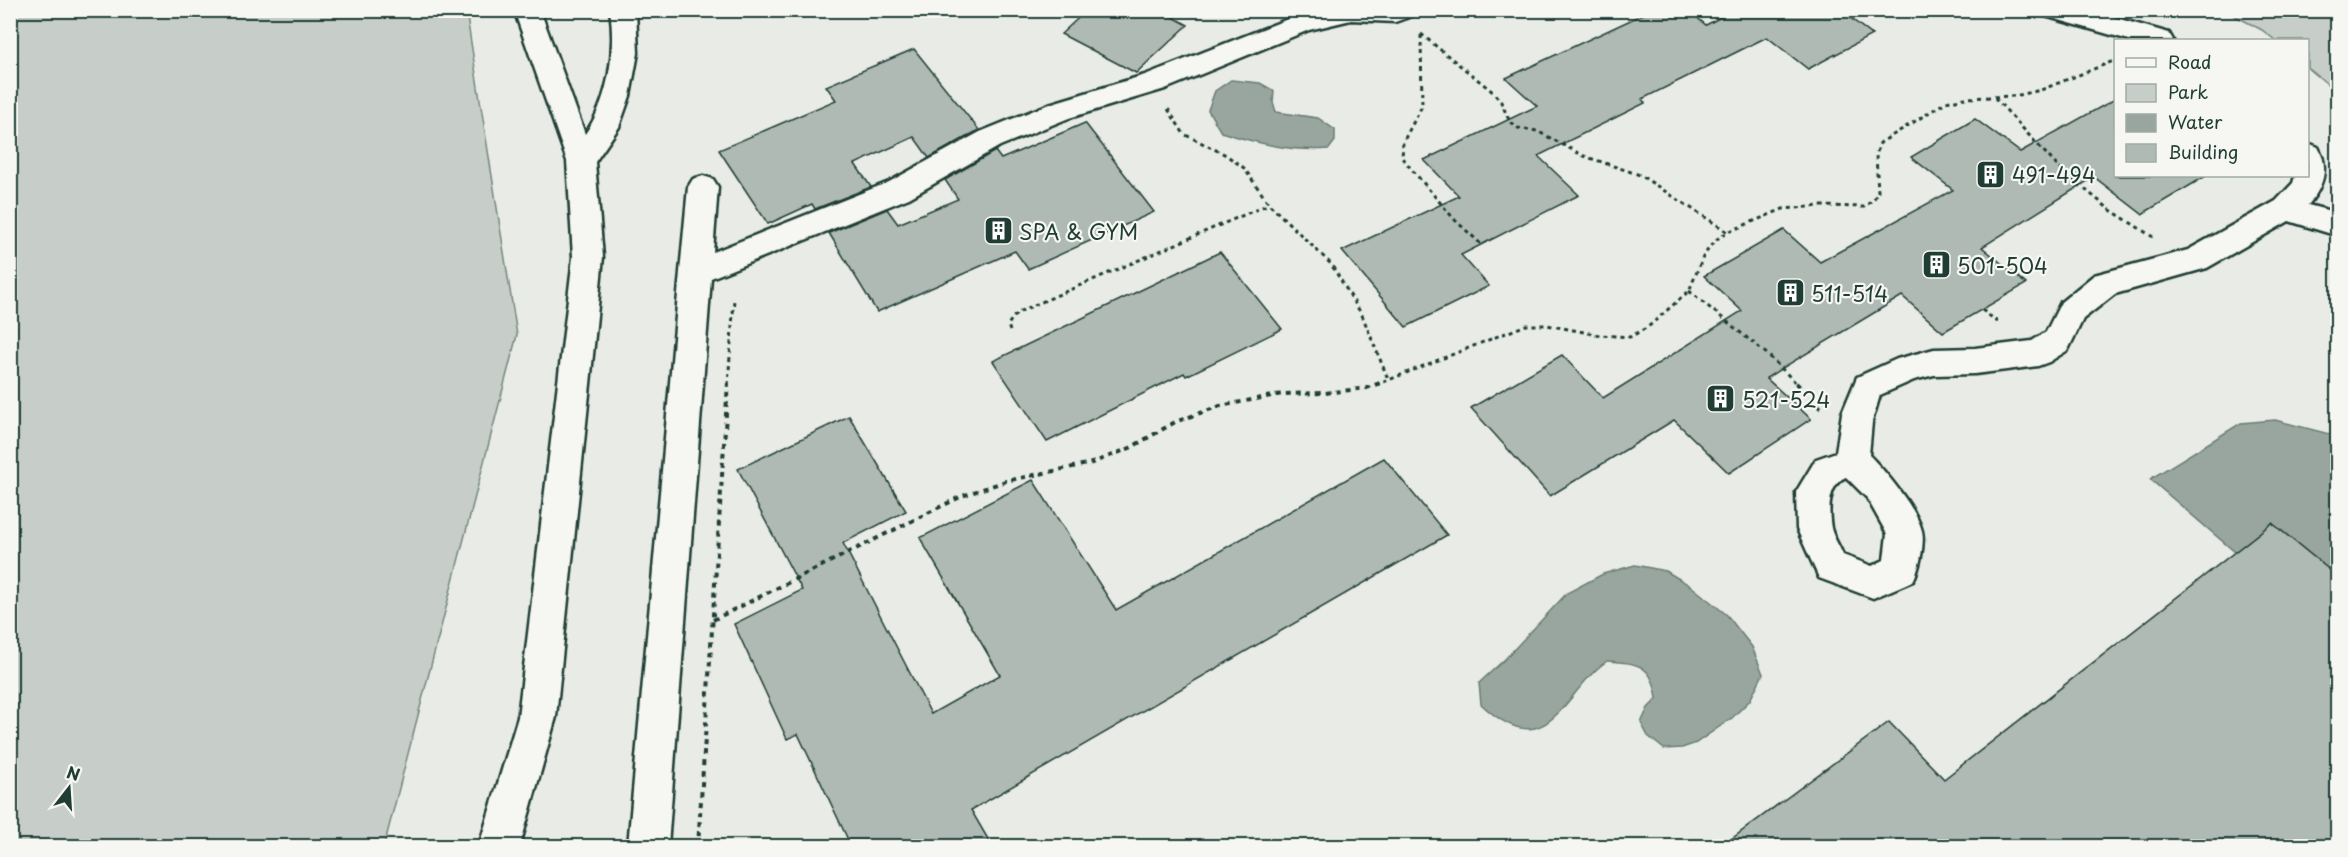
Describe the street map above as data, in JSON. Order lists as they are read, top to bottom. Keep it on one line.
{"places":{"building":["491-494","SPA & GYM","501-504","511-514","521-524"]},"legend":["Road","Park","Water","Building"],"north":"top"}
